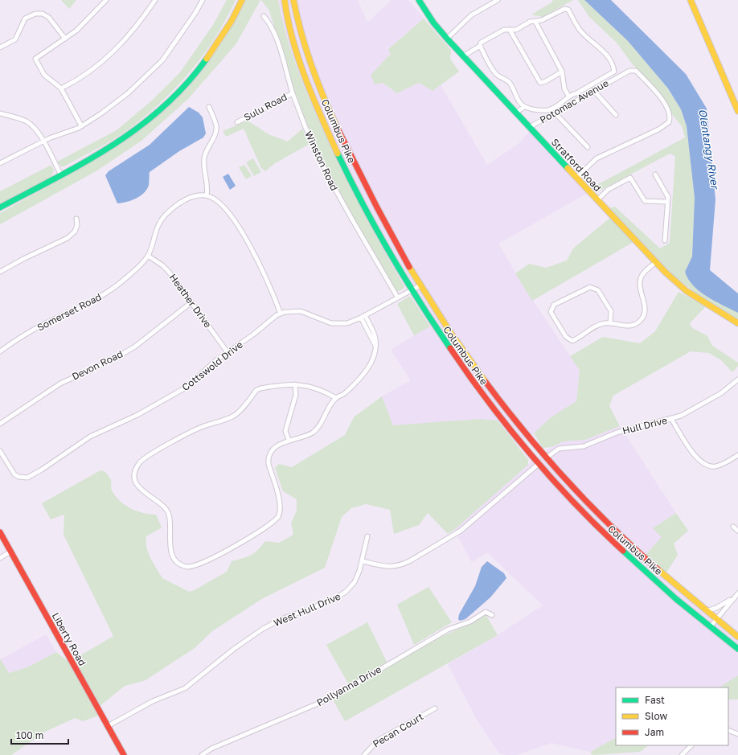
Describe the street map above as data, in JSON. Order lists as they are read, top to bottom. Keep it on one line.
{"streets":{"main road":["Columbus Pike","Stratford Road","Liberty Road"],"street":["Potomac Avenue","Sulu Road","Winston Road","Heather Drive","Somerset Road","Devon Road","Cottswold Drive","Hull Drive","West Hull Drive","Pollyanna Drive","Pecan Court"]},"crossings":[["Potomac Avenue","Stratford Road"],["Sulu Road","Winston Road"],["Columbus Pike","Cottswold Drive"],["Columbus Pike","Hull Drive"],["Winston Road","Cottswold Drive"],["Heather Drive","Somerset Road"],["Heather Drive","Devon Road"],["Heather Drive","Cottswold Drive"],["West Hull Drive","Liberty Road"]],"water":["Olentangy River"],"legend":["Fast","Slow","Jam"],"scale_bar":"100 m"}
